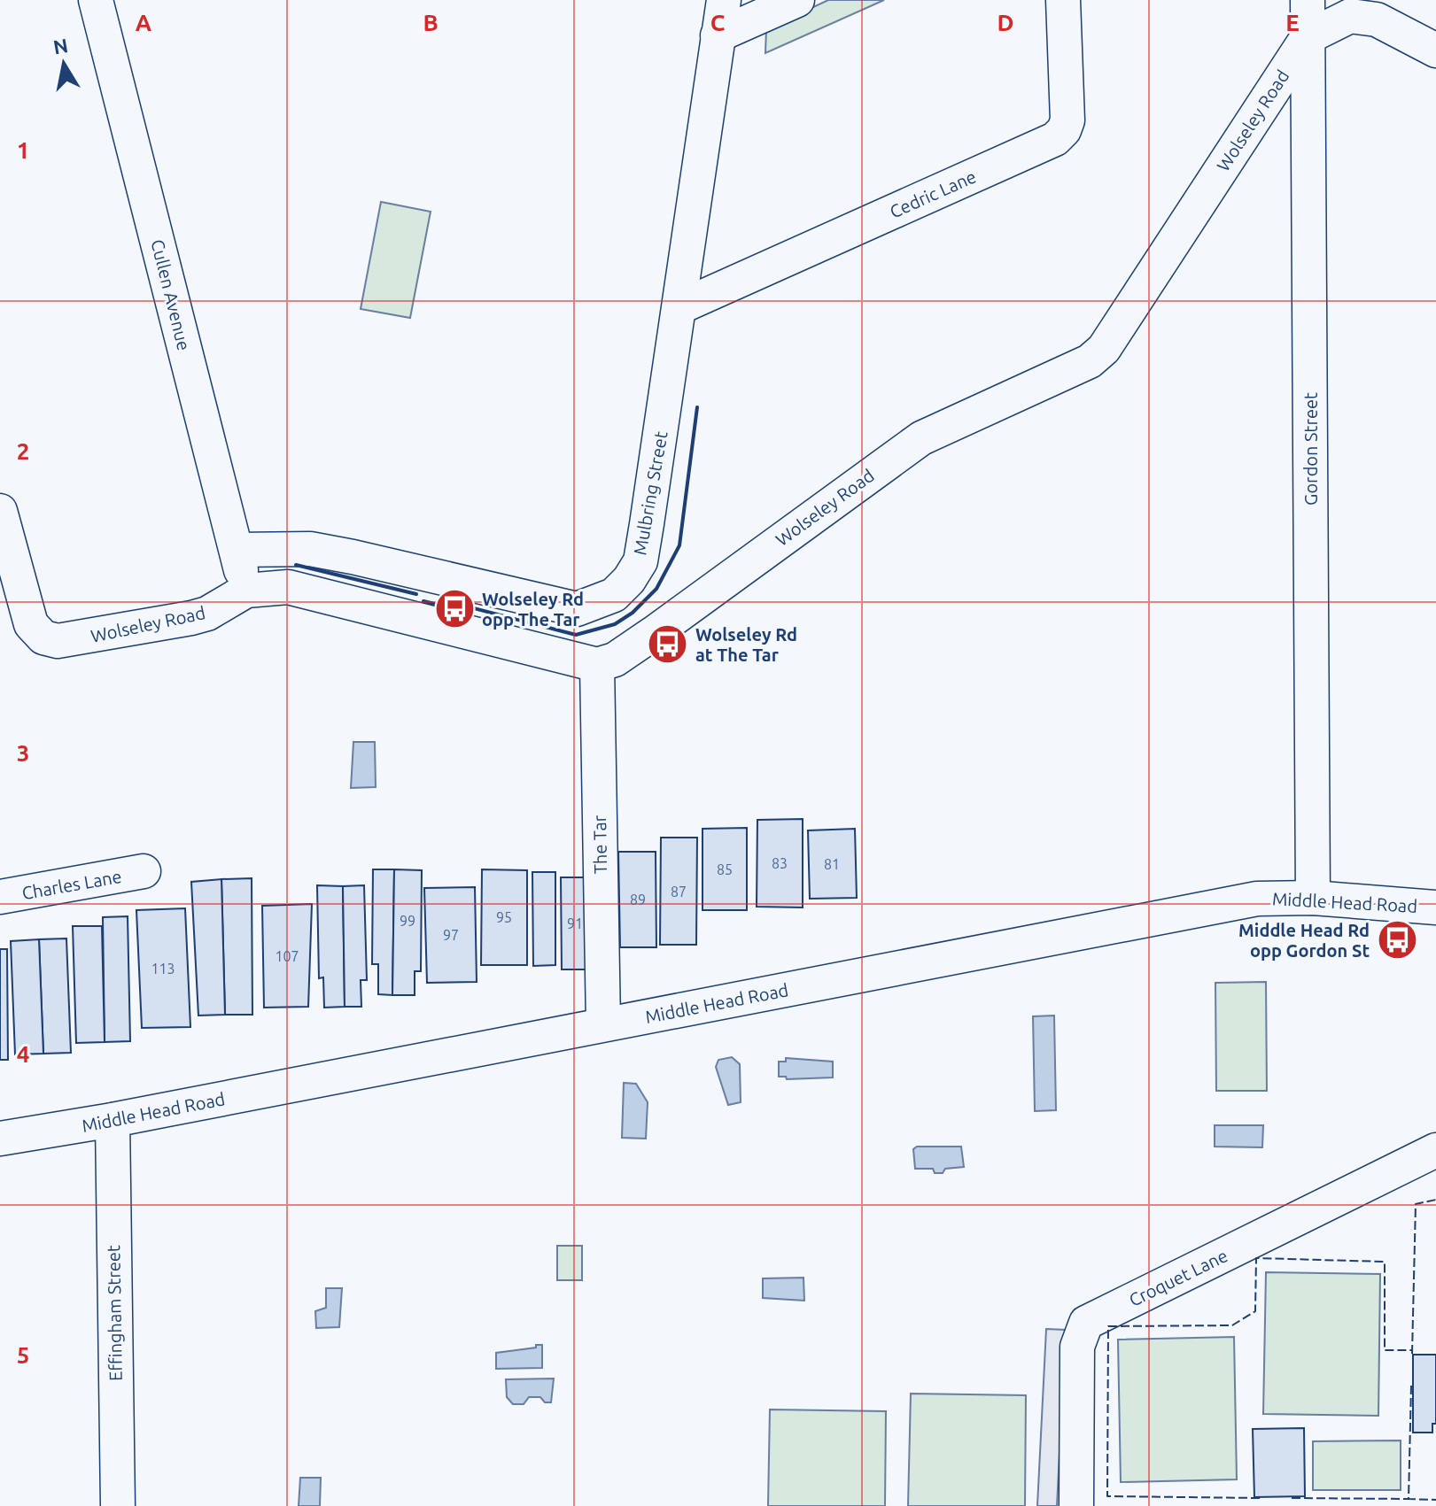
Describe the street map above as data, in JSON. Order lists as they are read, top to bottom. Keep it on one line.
{"streets":{"street":["Wolseley Road","Cedric Lane","Cullen Avenue","Gordon Street","Mulbring Street","The Tar","Charles Lane","Middle Head Road","Croquet Lane","Effingham Street"]},"crossings":[["Wolseley Road","Cullen Avenue"],["Wolseley Road","Gordon Street"],["Wolseley Road","The Tar"],["Cedric Lane","Mulbring Street"],["Cullen Avenue","Mulbring Street"],["Gordon Street","Middle Head Road"],["The Tar","Middle Head Road"],["Middle Head Road","Effingham Street"]],"places":{"bus stop":["Wolseley Rd opp The Tar","Wolseley Rd at The Tar","Middle Head Rd opp Gordon St"]},"house_numbers":["83","81","85","87","89","95","99","91","97","107","113"],"north":"top","grid":{"columns":["A","B","C","D","E"],"rows":["1","2","3","4","5"]}}
